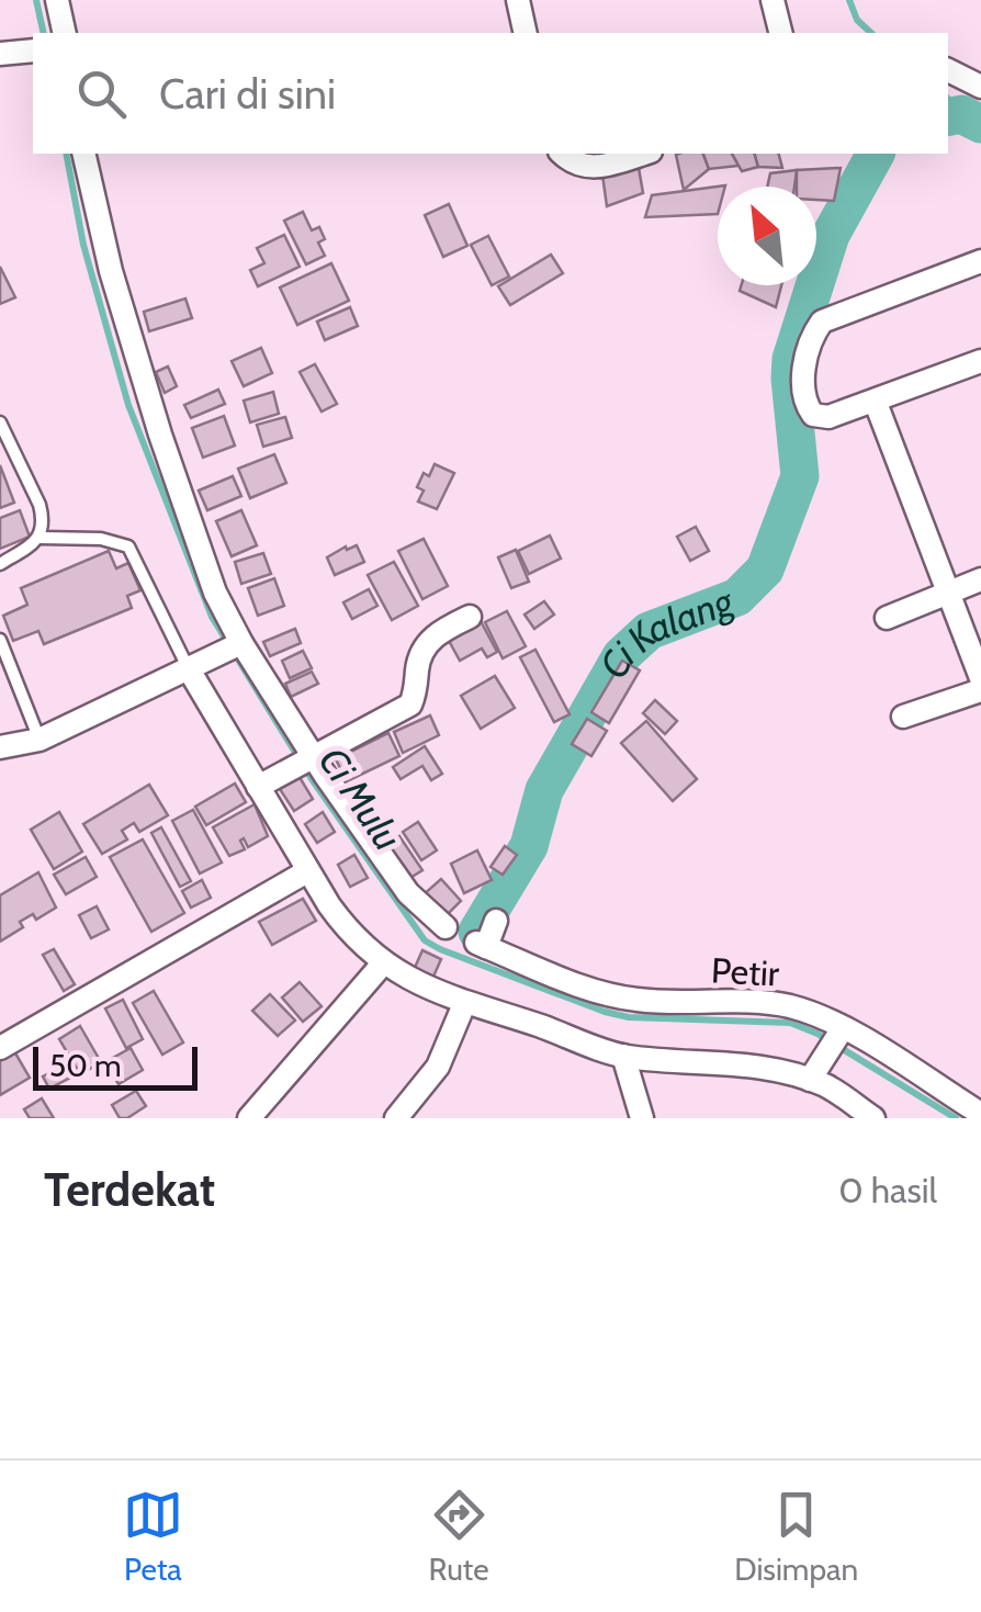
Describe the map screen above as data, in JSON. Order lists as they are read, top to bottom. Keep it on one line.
{"streets":{"street":["Petir"]},"water":["Ci Kalang","Ci Mulu"],"scale_bar":"50 m","north":"top left","page":{"search":"Cari di sini","scale":"50 m","heading":["Terdekat","0 hasil"],"nav":["Peta","Rute","Disimpan"]}}
